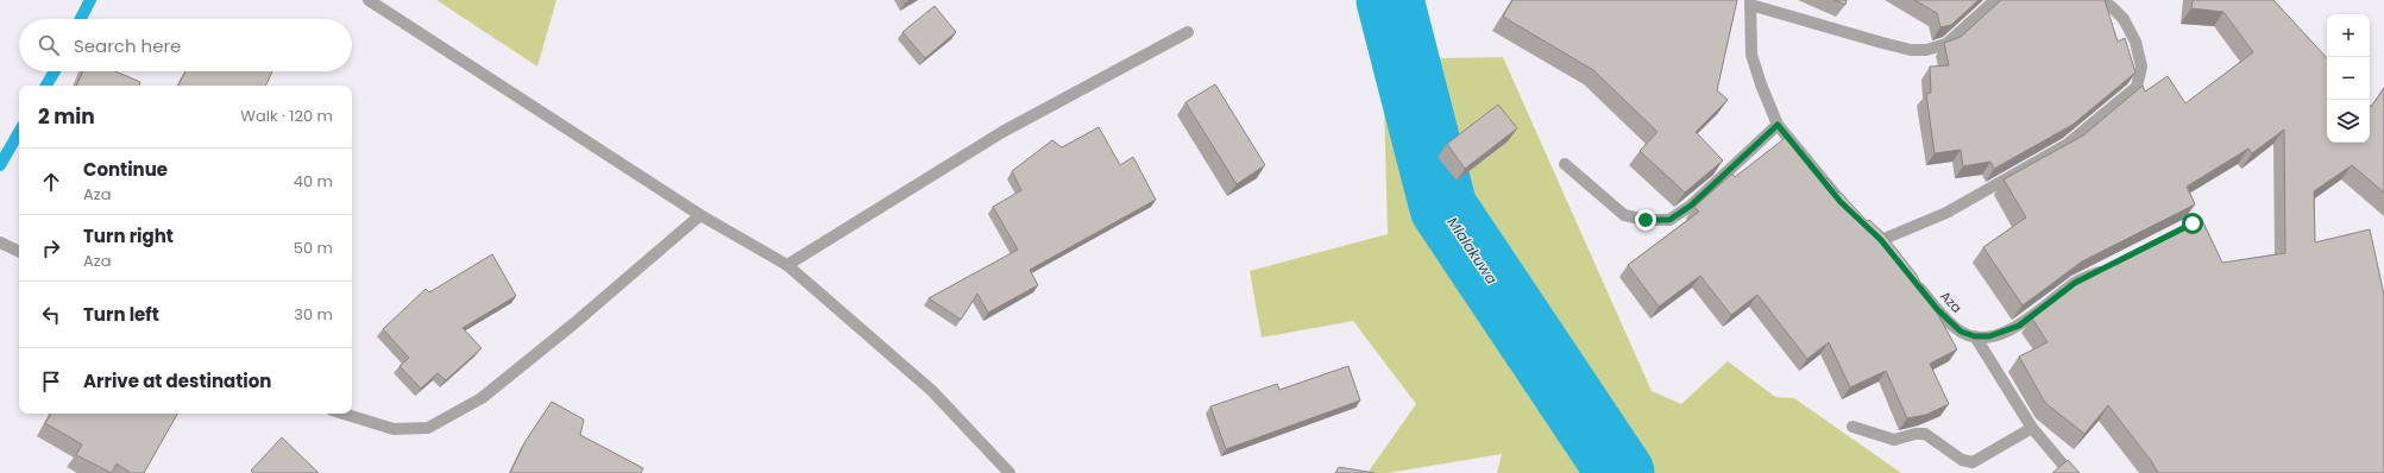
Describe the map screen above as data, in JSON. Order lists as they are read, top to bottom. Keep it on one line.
{"streets":{"street":["Aza"]},"water":["Mlalakuwa"],"page":{"map_buttons":["+","−"],"search":"Search here","heading":["2 min","Walk · 120 m"],"list":[["Continue","Aza","40 m"],["Turn right","Aza","50 m"],["Turn left","30 m"],"Arrive at destination"]}}
